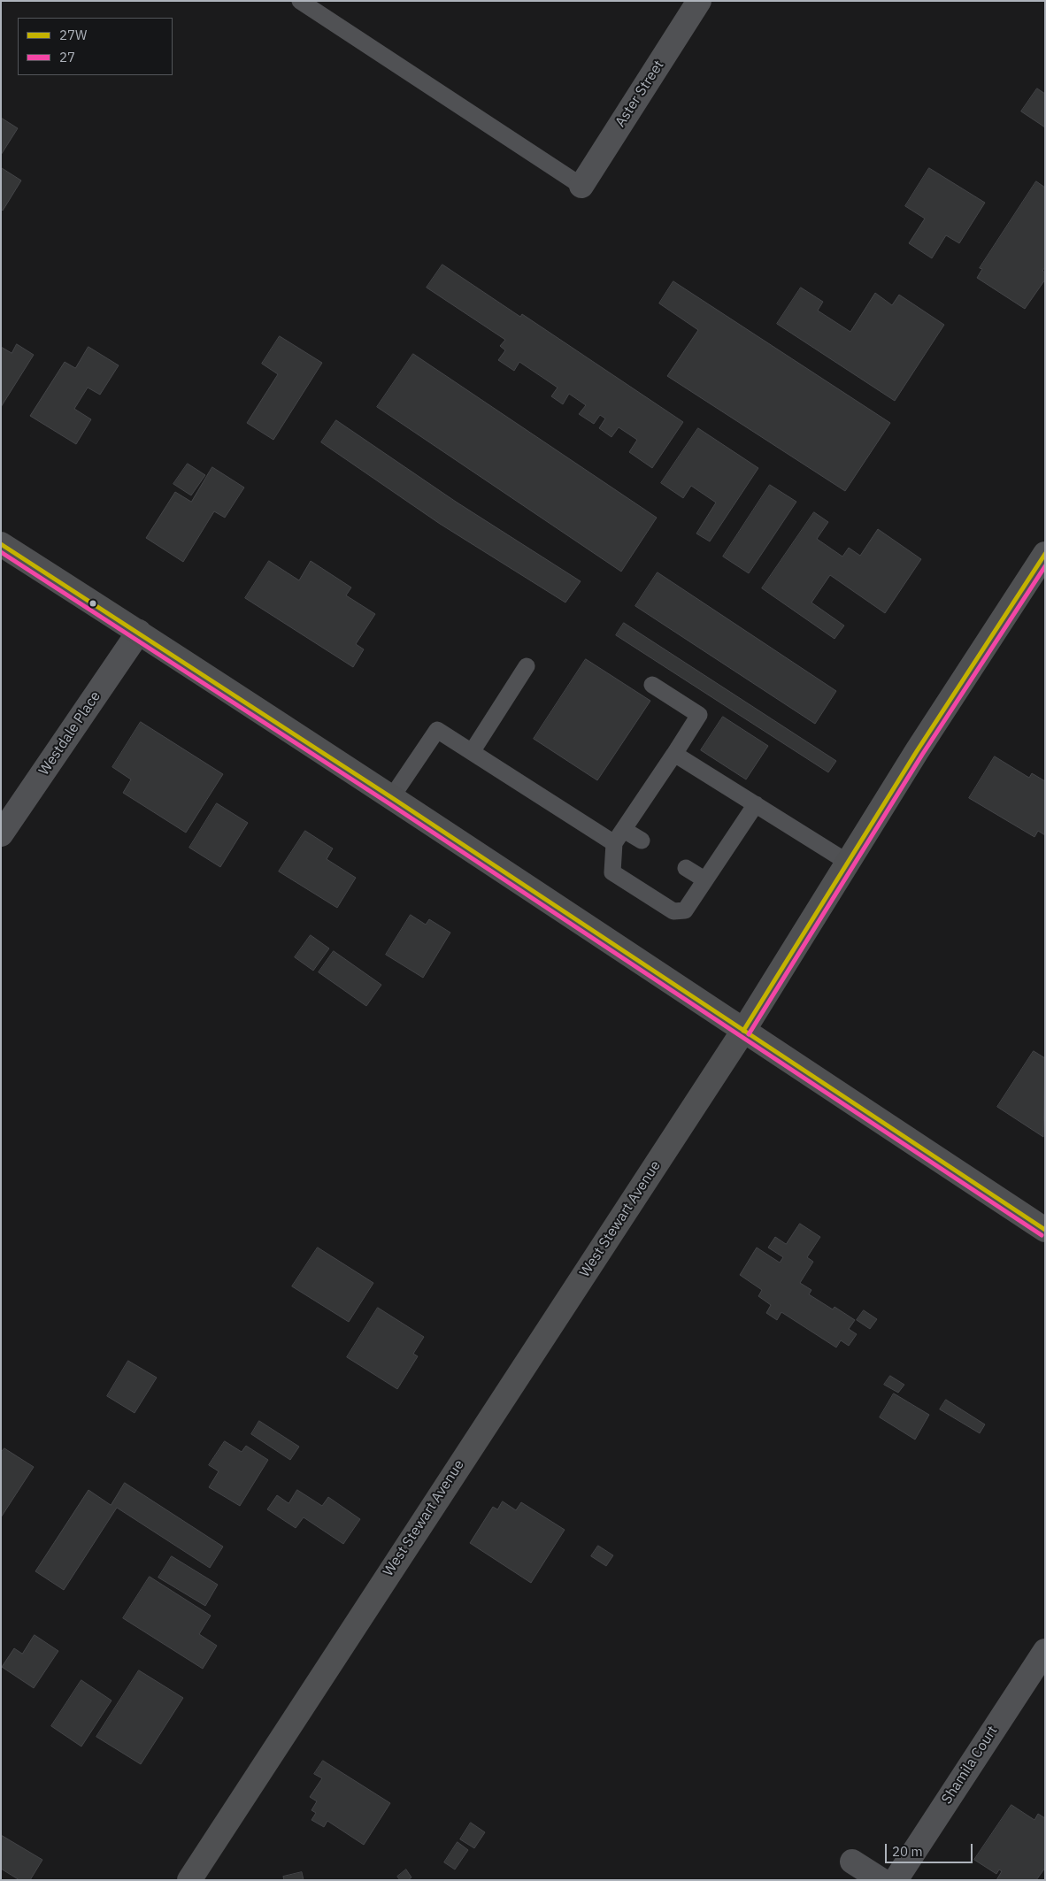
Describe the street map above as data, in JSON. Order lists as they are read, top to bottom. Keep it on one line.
{"streets":{"main road":["West Stewart Avenue"],"street":["Aster Street","Westdale Place","Shamila Court"]},"lines":["transit line 27W","transit line 27"],"legend":["27W","27"],"scale_bar":"20 m"}
